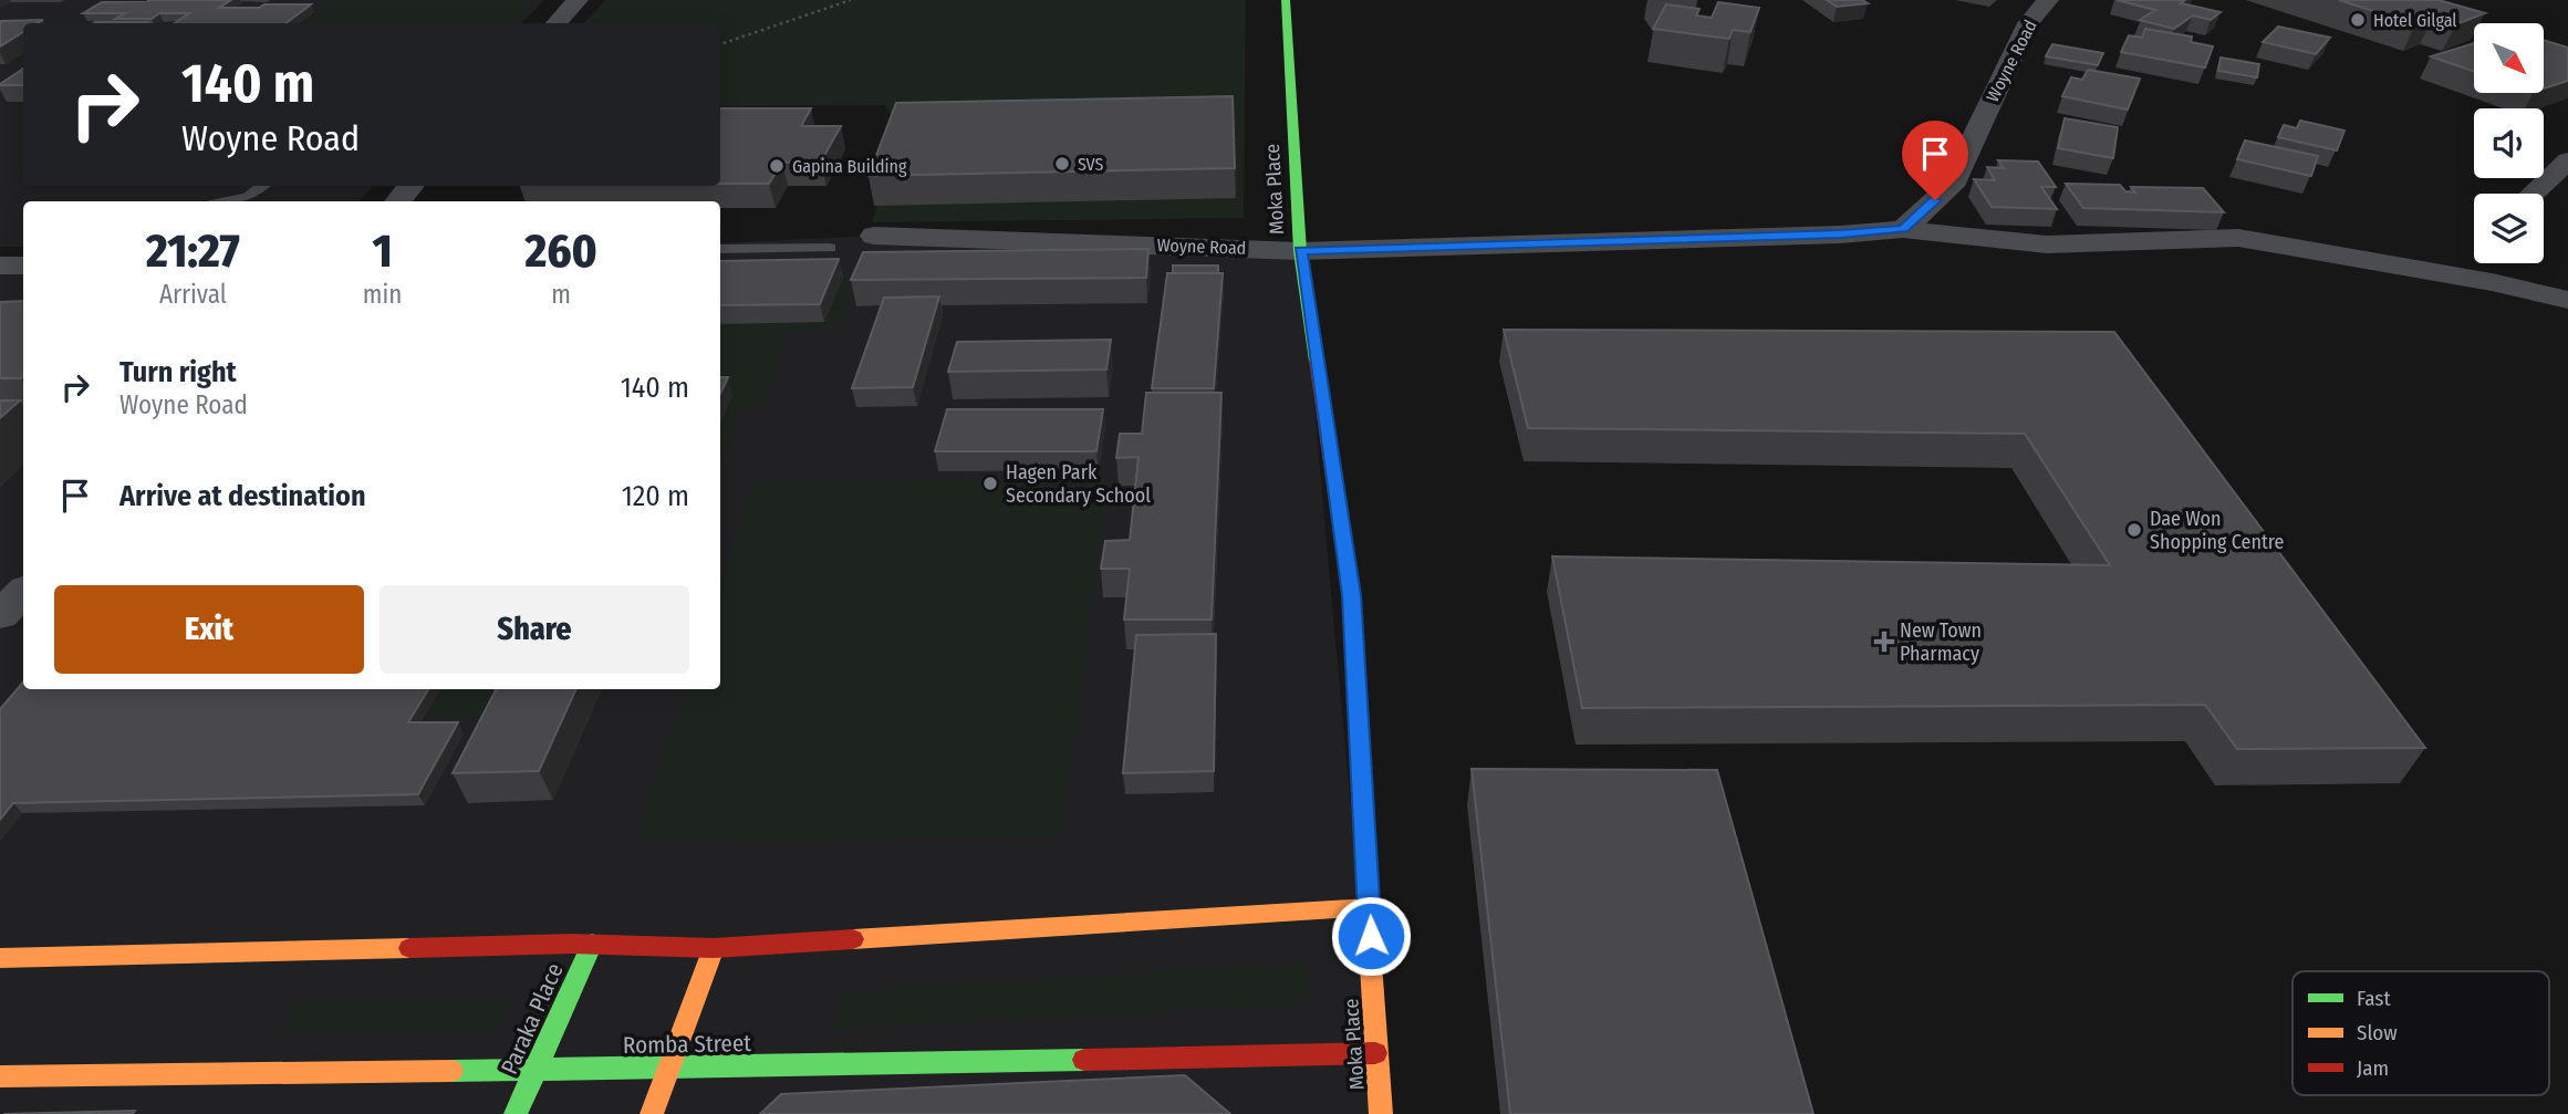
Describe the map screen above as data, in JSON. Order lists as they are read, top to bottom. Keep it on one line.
{"streets":{"street":["Woyne Road","Moka Place","Paraka Place","Romba Street"]},"crossings":[["Woyne Road","Moka Place"],["Moka Place","Romba Street"],["Paraka Place","Romba Street"]],"places":{"other":["Hotel Gilgal","SVS","Gapina Building","Hagen Park Secondary School","Dae Won Shopping Centre"],"health":["New Town Pharmacy"]},"legend":["Fast","Slow","Jam"],"north":"bottom right","page":{"turn":["140 m","Woyne Road"],"eta":["21:27","Arrival","1","min","260","m"],"list":[{"name":"Turn right","note":"Woyne Road","value":"140 m"},{"name":"Arrive at destination","value":"120 m"}],"buttons":["Exit","Share"]}}
